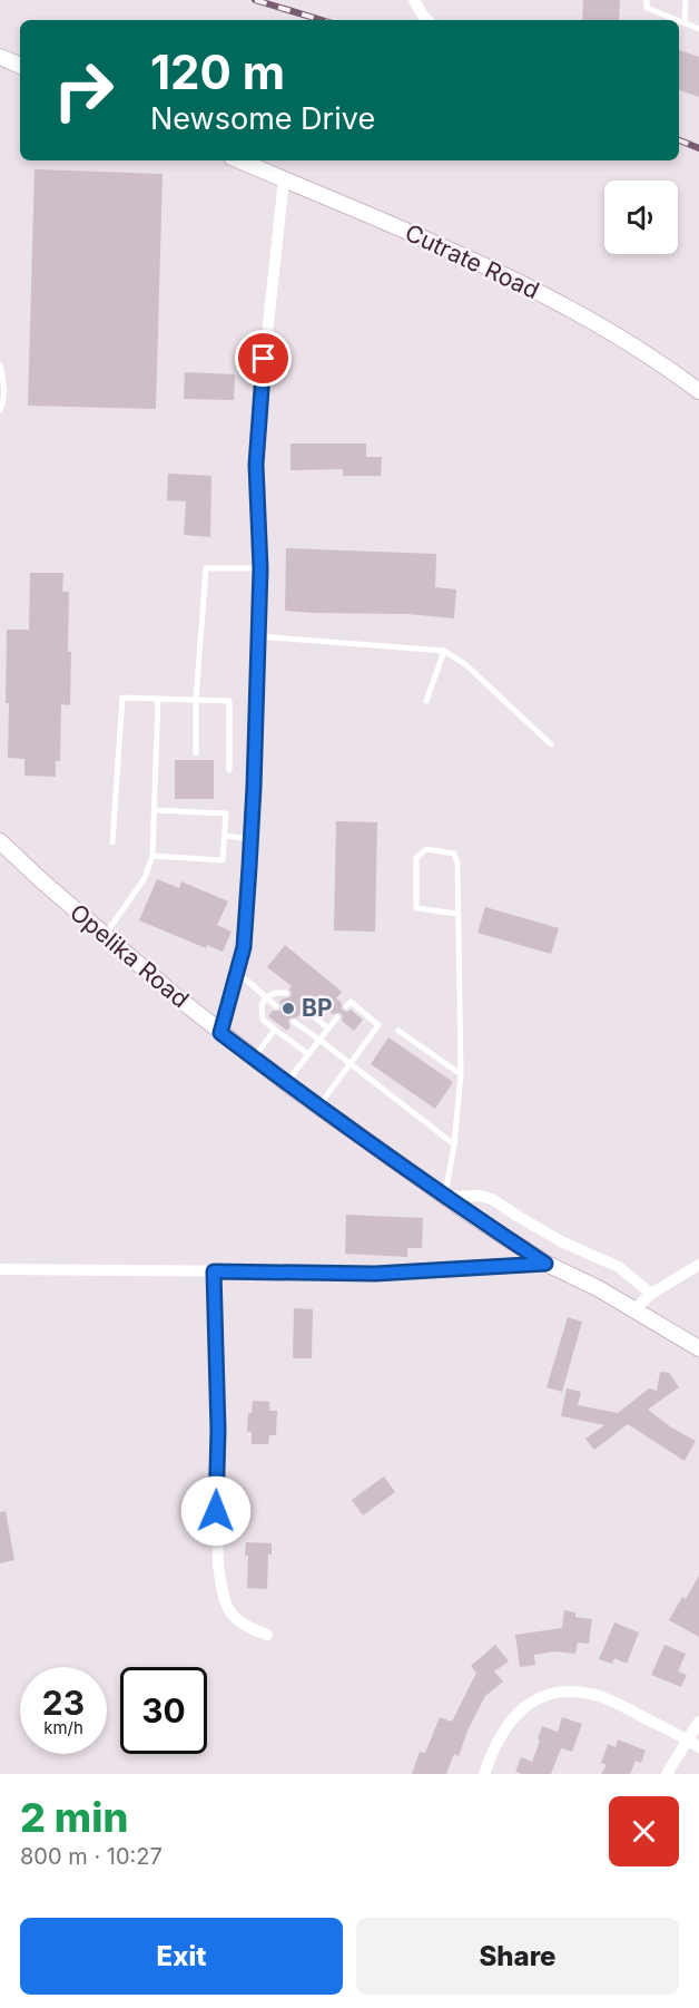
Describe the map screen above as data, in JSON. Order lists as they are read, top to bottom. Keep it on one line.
{"streets":{"main road":["Cutrate Road","Opelika Road"]},"places":["BP"],"page":{"turn":["120 m","Newsome Drive"],"speed":"23 km/h","limit":"30","heading":["2 min","800 m · 10:27"],"buttons":["Exit","Share"]}}
